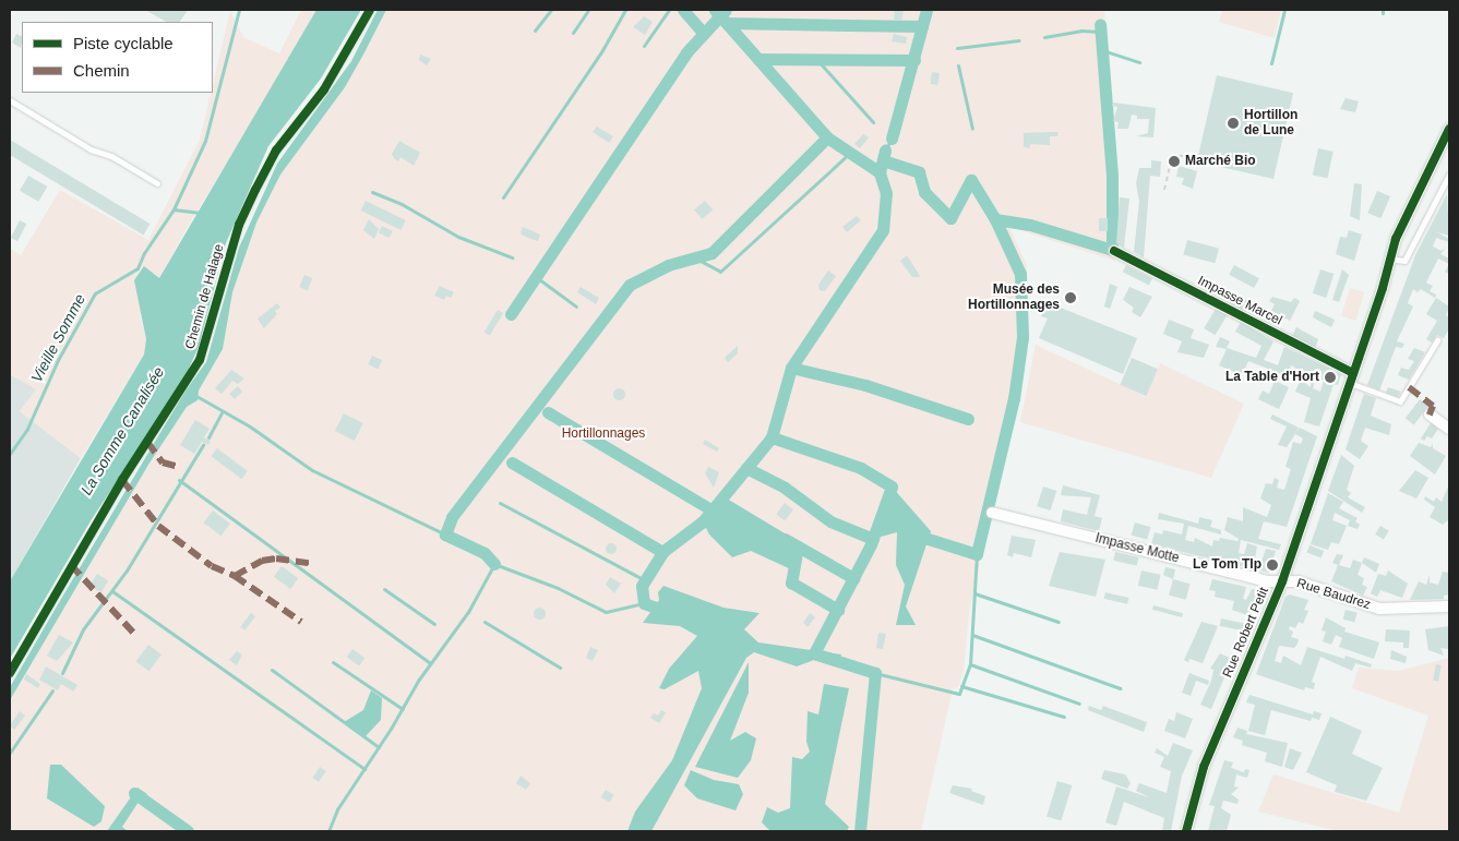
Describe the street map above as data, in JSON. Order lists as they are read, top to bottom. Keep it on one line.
{"streets":{"street":["Impasse Marcel","Impasse Motte","Rue Baudrez","Rue Robert Petit"],"lane":["Chemin de Halage"]},"crossings":[["Impasse Marcel","Rue Robert Petit"],["Impasse Motte","Rue Baudrez"],["Impasse Motte","Rue Robert Petit"],["Rue Baudrez","Rue Robert Petit"]],"water":["Vieille Somme","La Somme Canalisée"],"parks":["Hortillonnages"],"places":["Hortillon de Lune","Marché Bio","Musée des Hortillonnages","La Table d'Hort","Le Tom TIp"],"legend":["Piste cyclable","Chemin"]}
